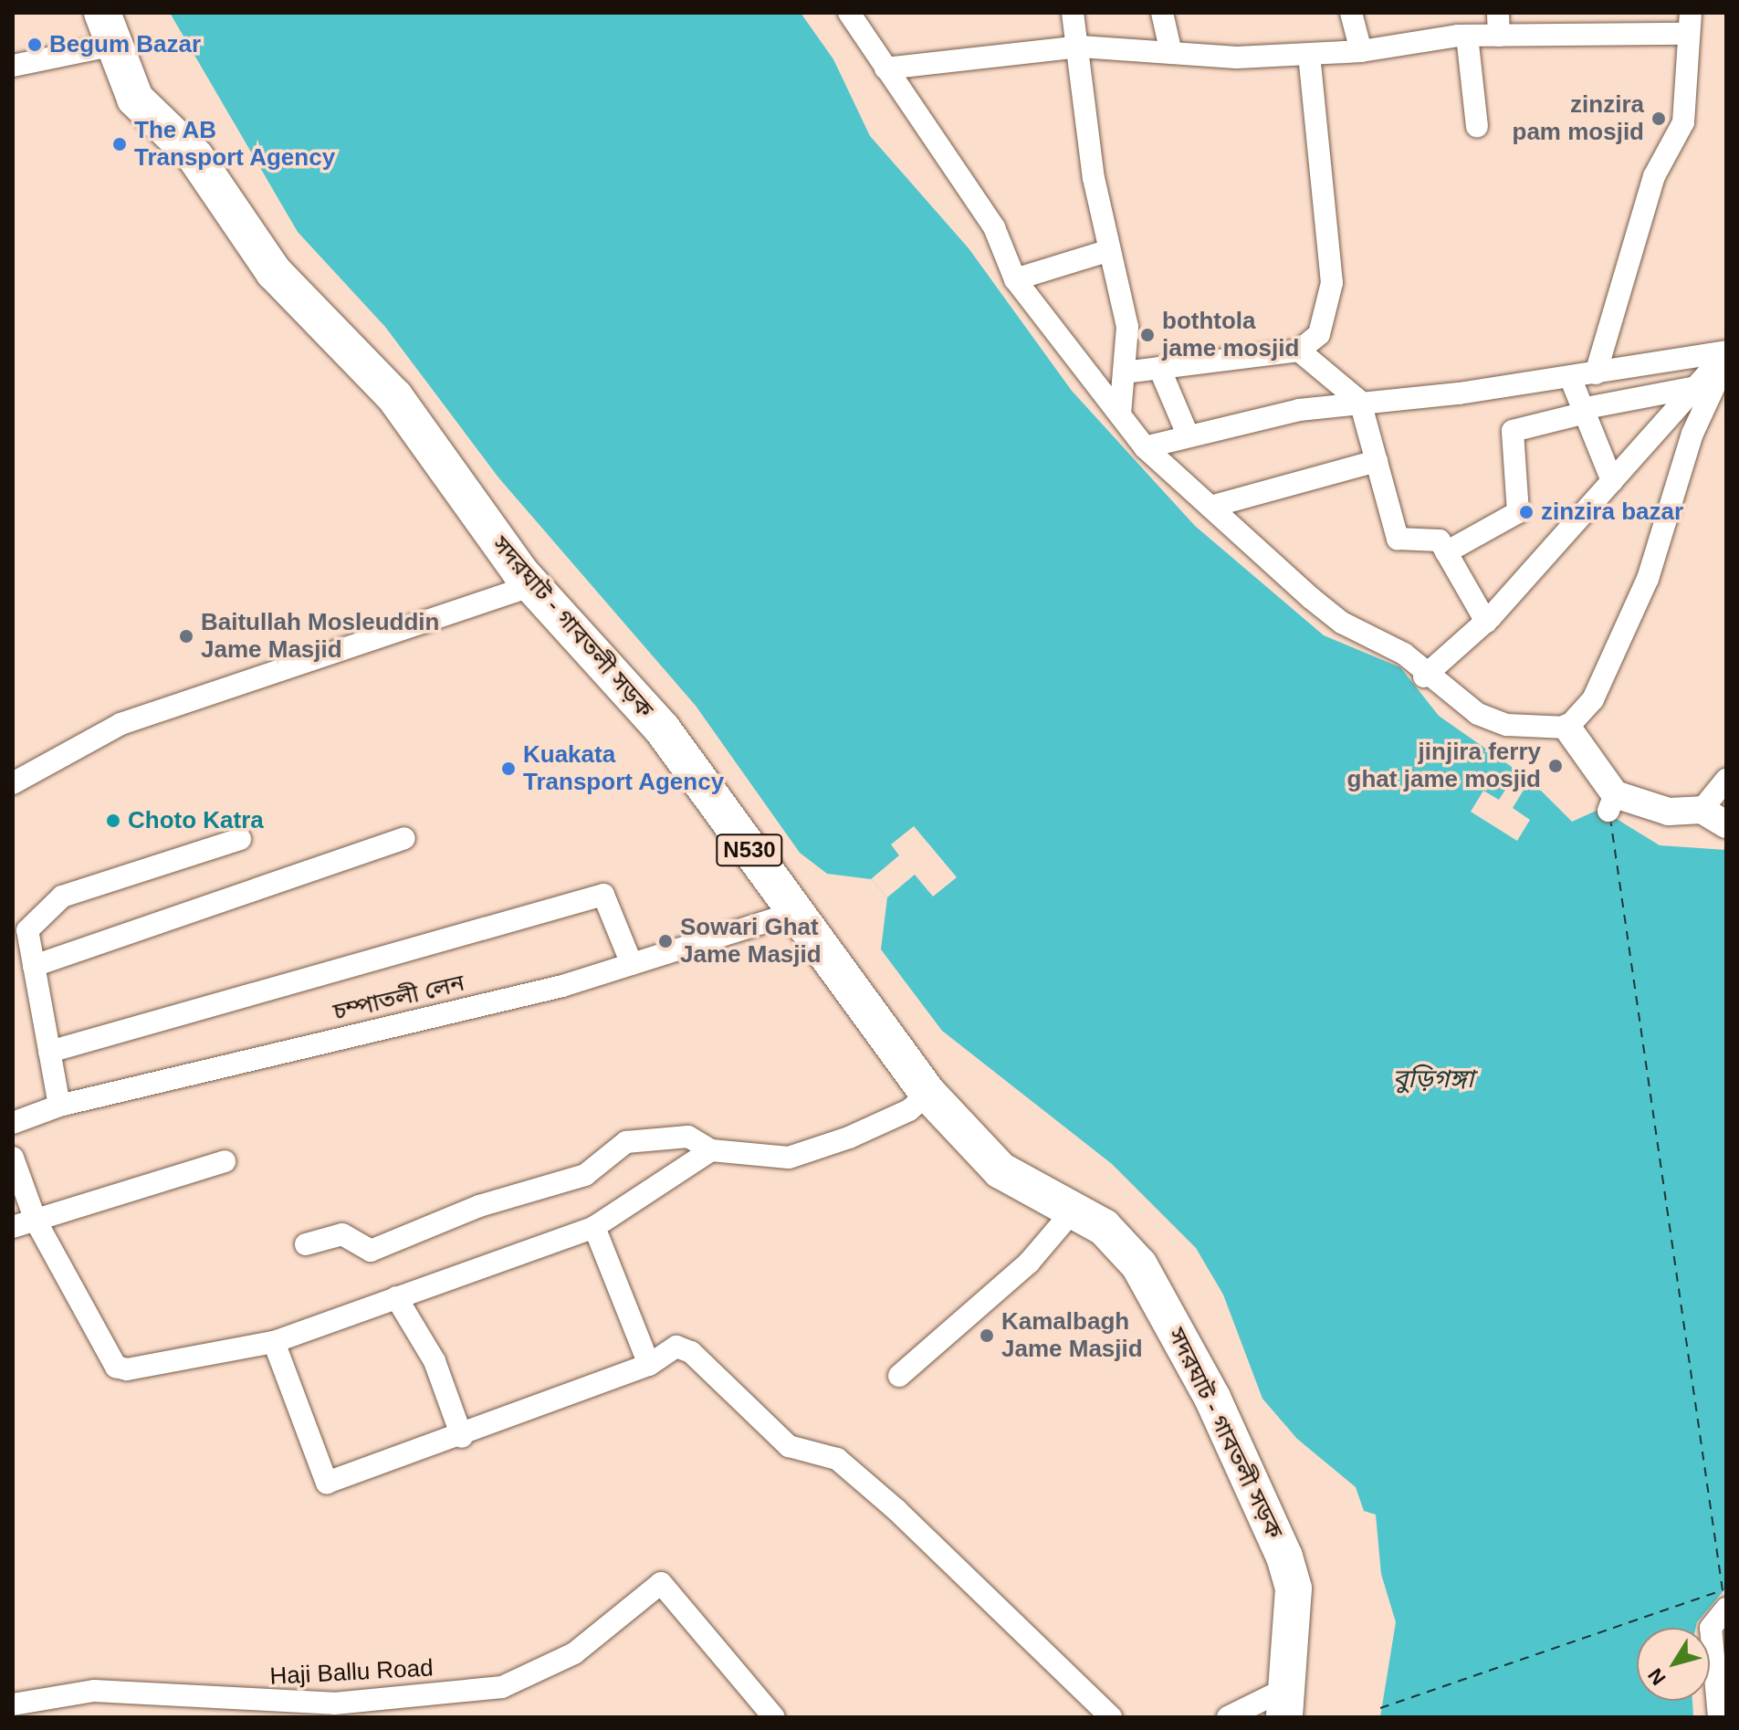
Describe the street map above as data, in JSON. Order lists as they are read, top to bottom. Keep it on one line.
{"streets":{"highway":["সদরঘাট - গাবতলী সড়ক","N530"],"street":["চম্পাতলী লেন","Haji Ballu Road"]},"crossings":[["সদরঘাট - গাবতলী সড়ক","চম্পাতলী লেন"]],"water":["বুড়িগঙ্গা"],"places":["Begum Bazar","zinzira pam mosjid","The AB Transport Agency","bothtola jame mosjid","zinzira bazar","Baitullah Mosleuddin Jame Masjid","jinjira ferry ghat jame mosjid","Kuakata Transport Agency","Choto Katra","Sowari Ghat Jame Masjid","Kamalbagh Jame Masjid"],"north":"bottom left"}
